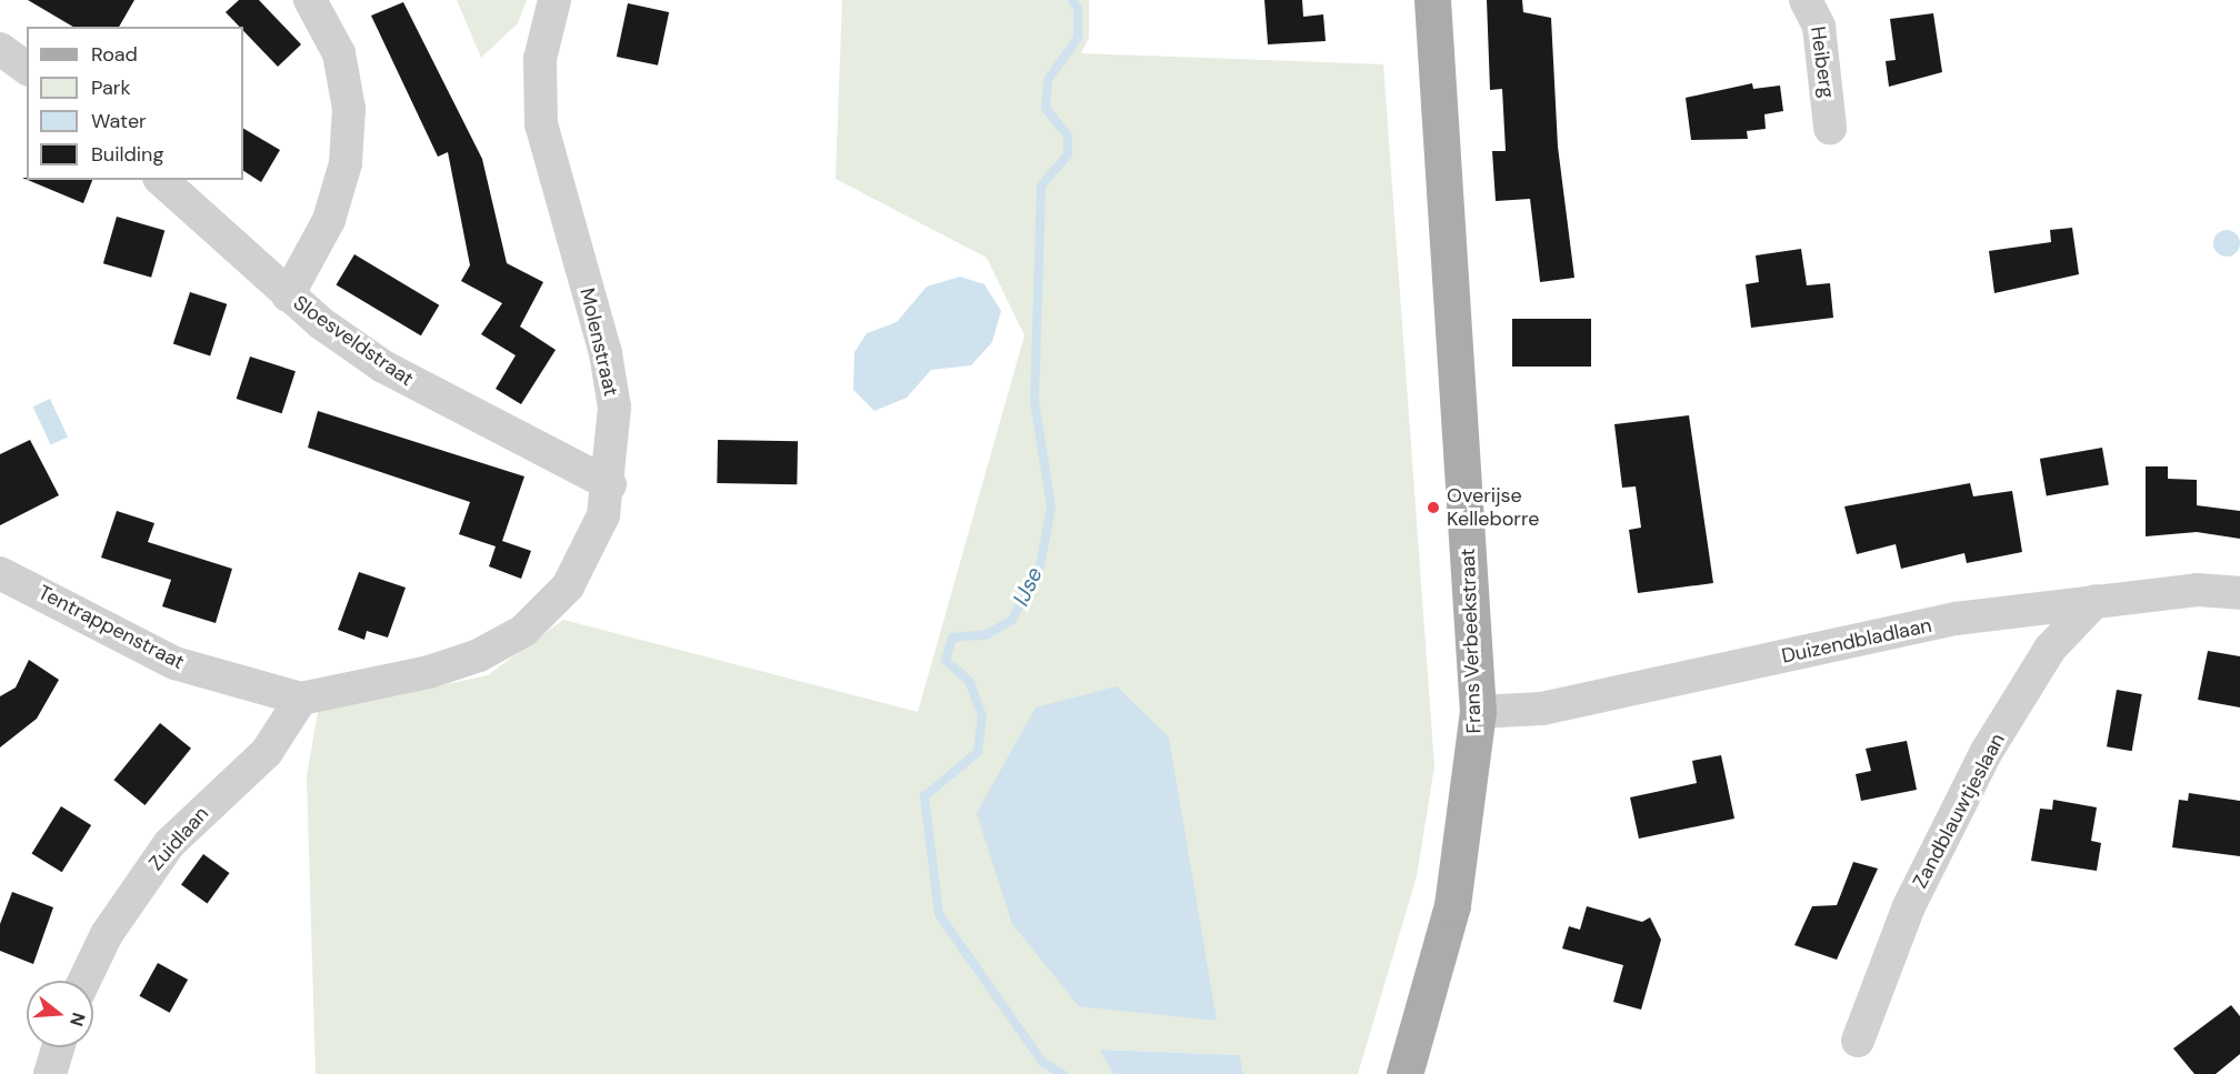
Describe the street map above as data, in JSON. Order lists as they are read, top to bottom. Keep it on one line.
{"streets":{"main road":["Frans Verbeekstraat"],"street":["Heiberg","Sloesveldstraat","Molenstraat","Tentrappenstraat","Duizendbladlaan","Zandblauwtjeslaan","Zuidlaan"]},"crossings":[["Sloesveldstraat","Molenstraat"],["Molenstraat","Tentrappenstraat"],["Molenstraat","Zuidlaan"],["Tentrappenstraat","Zuidlaan"],["Frans Verbeekstraat","Duizendbladlaan"],["Duizendbladlaan","Zandblauwtjeslaan"]],"water":["IJse"],"places":["Overijse Kelleborre"],"legend":["Road","Park","Water","Building"],"north":"right"}
